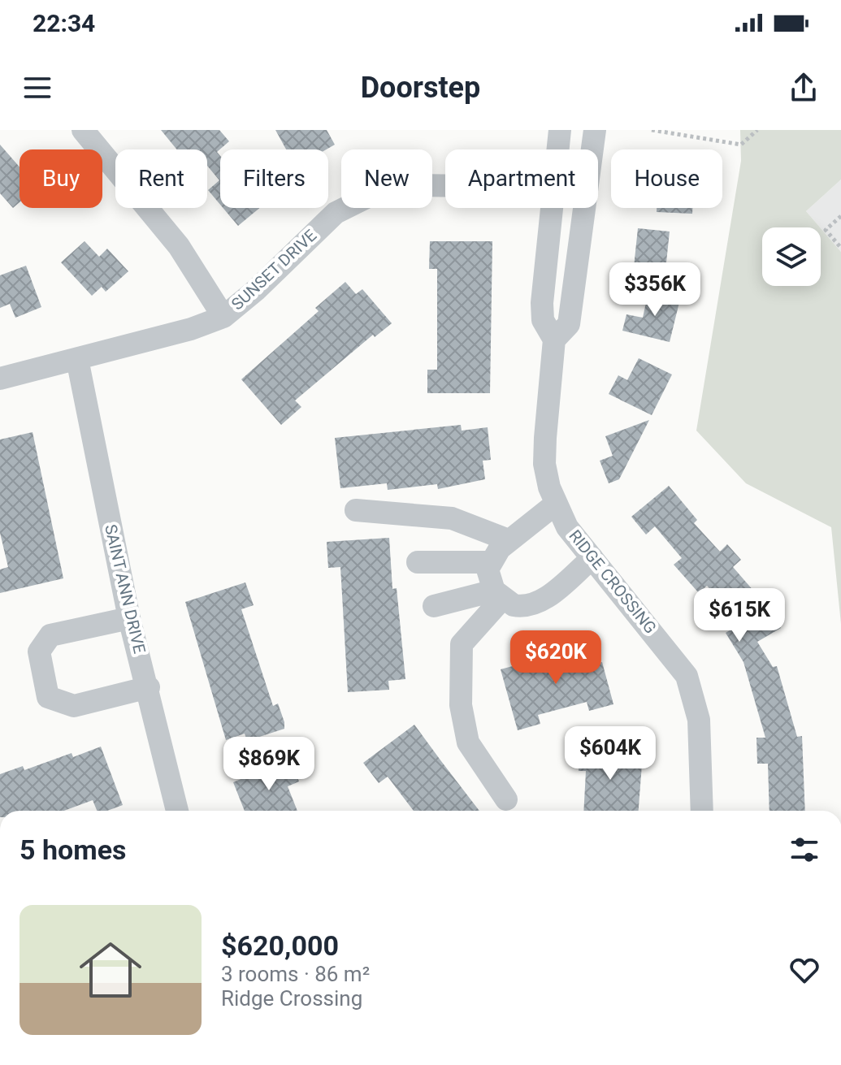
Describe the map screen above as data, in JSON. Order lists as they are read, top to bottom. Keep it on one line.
{"streets":{"street":["SUNSET DRIVE","RIDGE CROSSING","SAINT ANN DRIVE"]},"crossings":[["SUNSET DRIVE","SAINT ANN DRIVE"]],"page":{"status":"22:34","header":"Doorstep","chip":["Buy","Rent","Filters","New","Apartment","House"],"price":["$356K","$615K","$620K","$604K","$869K"],"heading":"5 homes","list":[{"name":"$620,000","note":"3 rooms · 86 m² · Ridge Crossing"}]}}
